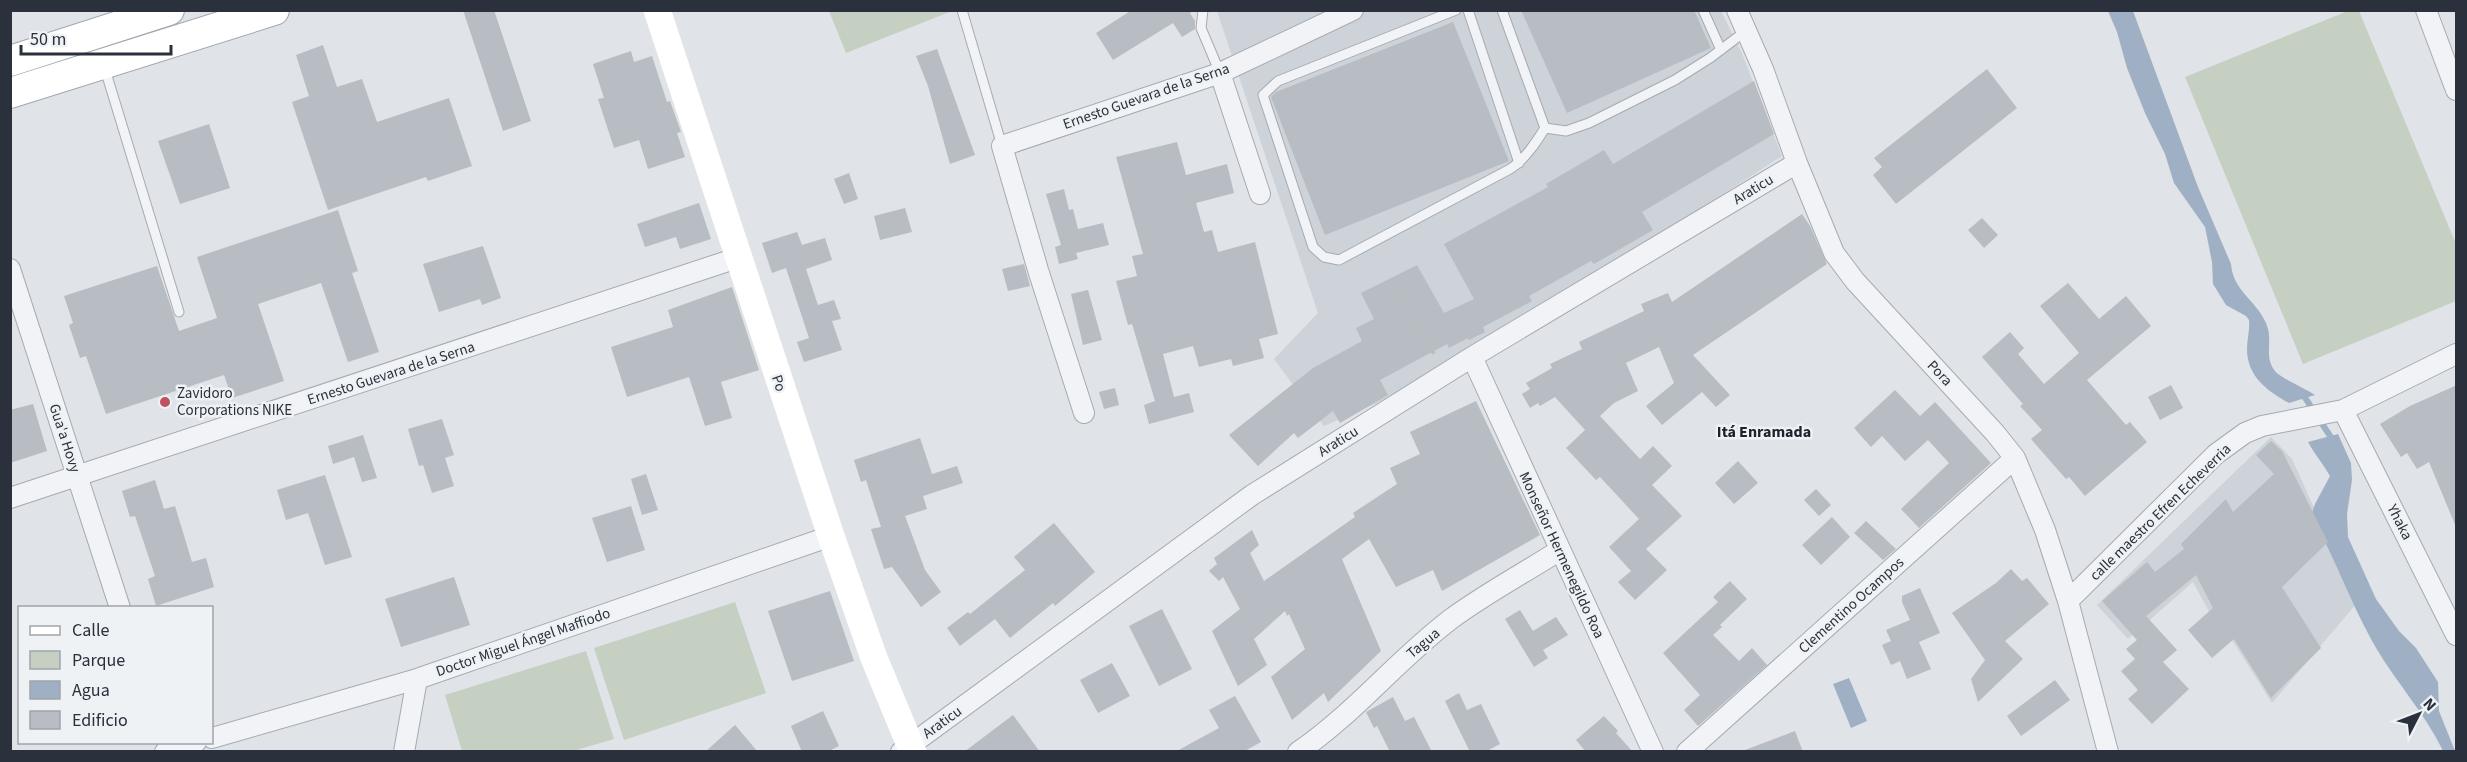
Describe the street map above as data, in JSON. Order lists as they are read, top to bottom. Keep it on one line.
{"streets":{"street":["Ernesto Guevara de la Serna","Araticu","Pora","Po","Gua'a Hovy","calle maestro Efren Echeverria","Yhaka","Monseñor Hermenegildo Roa","Clementino Ocampos","Doctor Miguel Ángel Maffiodo","Tagua"]},"crossings":[["Ernesto Guevara de la Serna","Po"],["Ernesto Guevara de la Serna","Gua'a Hovy"],["Araticu","Pora"],["Araticu","Po"],["Araticu","Monseñor Hermenegildo Roa"],["Pora","calle maestro Efren Echeverria"],["Pora","Clementino Ocampos"],["Po","Doctor Miguel Ángel Maffiodo"],["calle maestro Efren Echeverria","Yhaka"],["Monseñor Hermenegildo Roa","Tagua"]],"districts":["Itá Enramada"],"places":["Zavidoro Corporations NIKE"],"legend":["Calle","Parque","Agua","Edificio"],"scale_bar":"50 m","north":"top right"}
